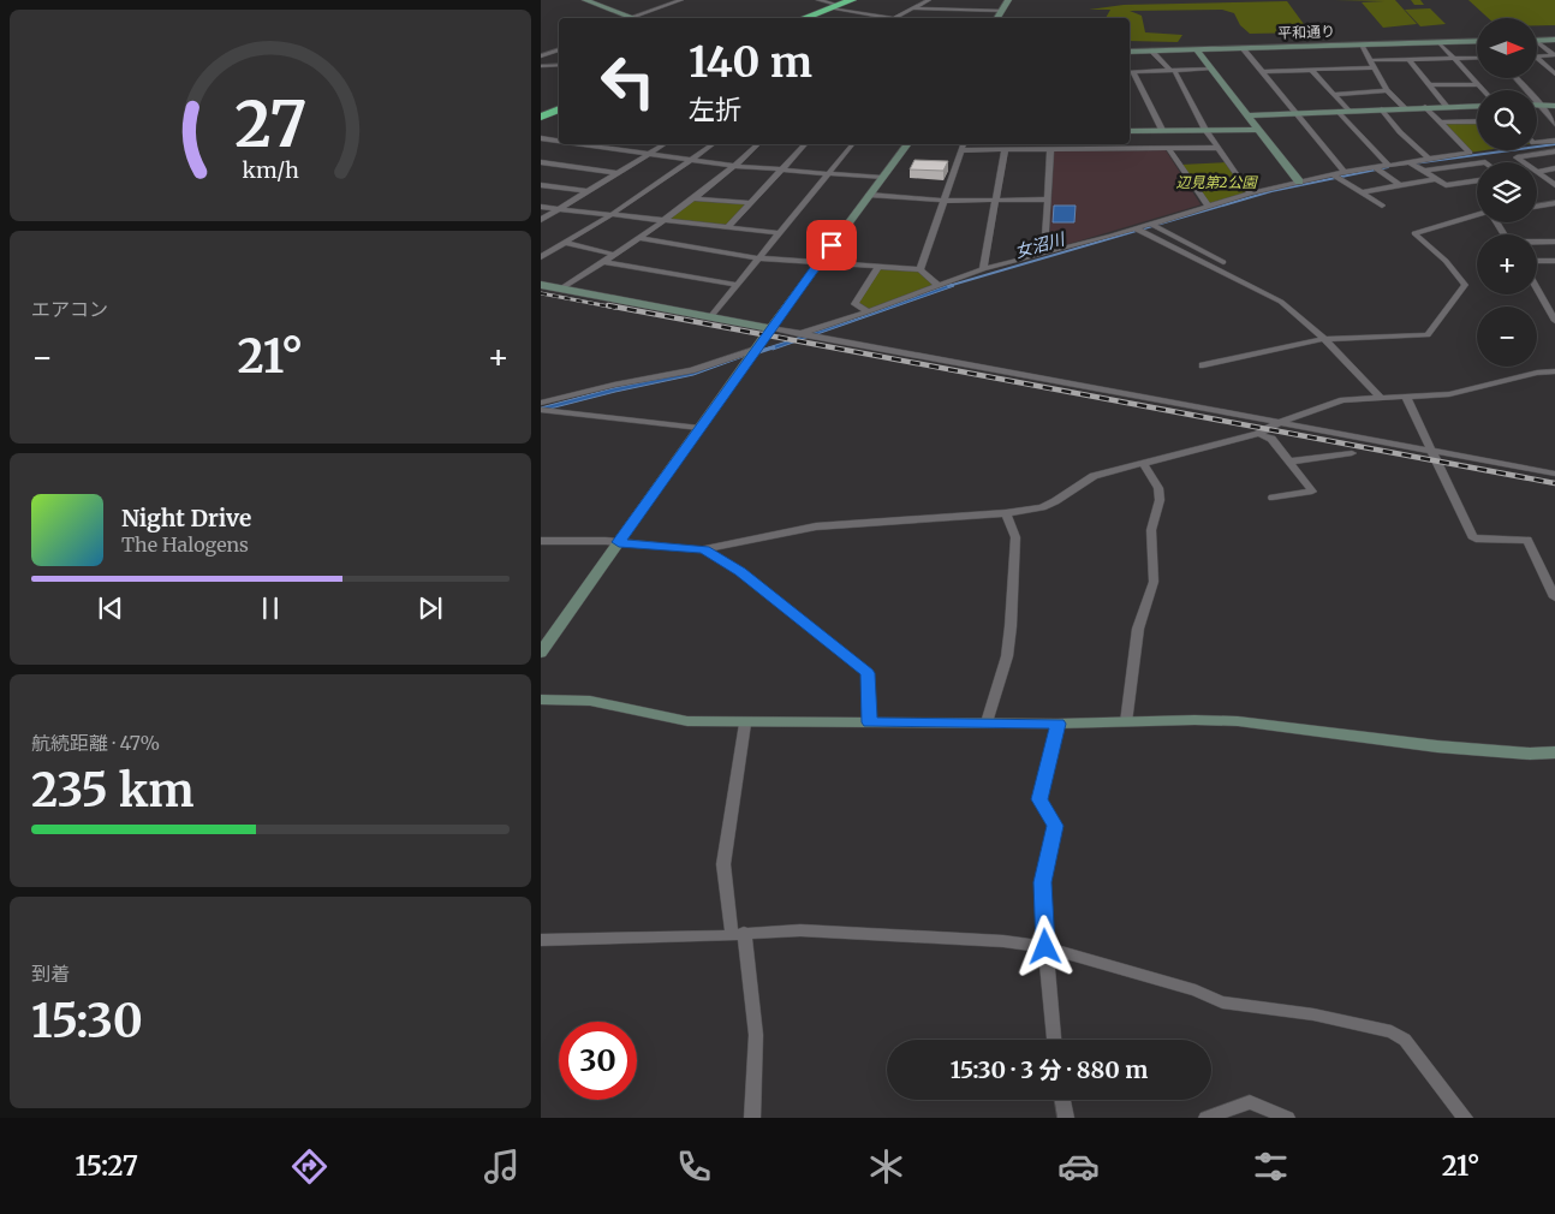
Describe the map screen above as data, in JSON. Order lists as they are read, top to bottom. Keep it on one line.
{"streets":{"street":["平和通り"]},"water":["女沼川"],"parks":["辺見第2公園"],"north":"right","page":{"map_buttons":["+","−"],"turn":["140 m","左折"],"tile":["エアコン",["航続距離 · 47%","235 km"],["到着","15:30"]],"heat":["−","21°","+"],"song":["Night Drive","The Halogens"],"limit":"30","trip":"15:30 · 3 分 · 880 m","tabs":["15:27","21°"],"gauge":["27","km/h"]}}
